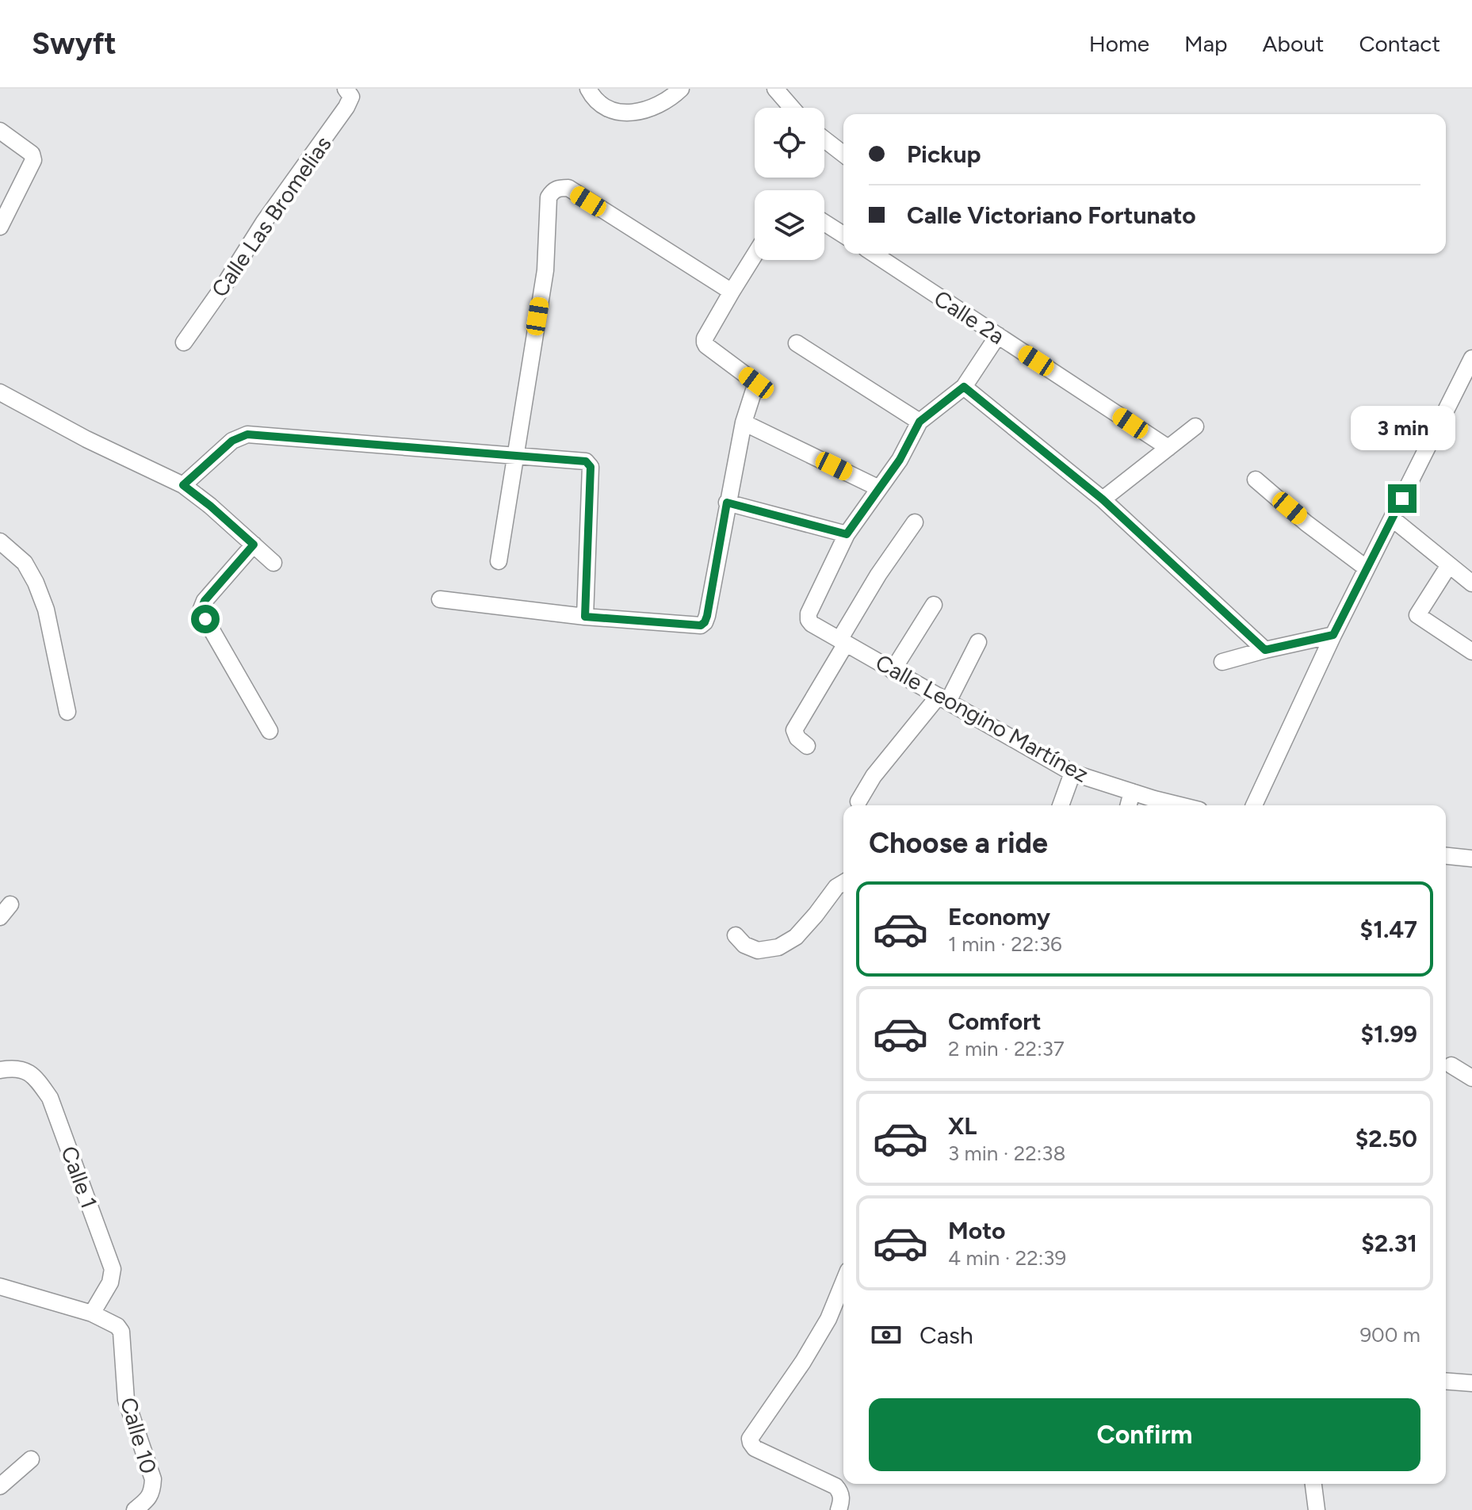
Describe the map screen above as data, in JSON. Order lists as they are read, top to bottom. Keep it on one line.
{"streets":{"street":["Calle Las Bromelias","Calle 2a","Calle Leongino Martínez","Calle 1","Calle 10"]},"crossings":[["Calle 1","Calle 10"]],"page":{"header":"Swyft","nav":["Home","Map","About","Contact"],"banner":["Pickup","Calle Victoriano Fortunato"],"bubble":"3 min","heading":"Choose a ride","list":[{"name":"Economy","note":"1 min · 22:36","value":"$1.47"},{"name":"Comfort","note":"2 min · 22:37","value":"$1.99"},{"name":"XL","note":"3 min · 22:38","value":"$2.50"},{"name":"Moto","note":"4 min · 22:39","value":"$2.31"}],"pay":["Cash","900 m"],"buttons":"Confirm"}}
